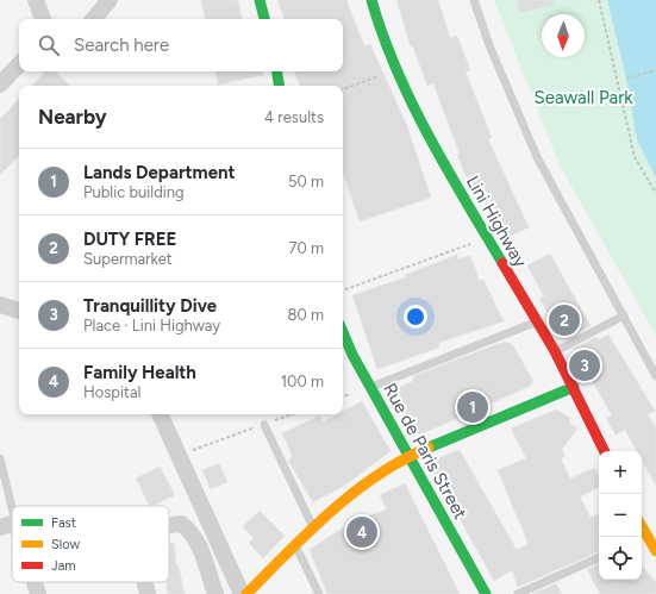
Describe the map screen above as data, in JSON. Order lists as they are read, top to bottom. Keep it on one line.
{"streets":{"street":["Lini Highway","Rue de Paris Street"]},"parks":["Seawall Park"],"legend":["Fast","Slow","Jam"],"north":"bottom","page":{"search":"Search here","heading":["Nearby","4 results"],"list":[{"mark":"1","name":"Lands Department","note":"Public building","value":"50 m"},{"mark":"2","name":"DUTY FREE","note":"Supermarket","value":"70 m"},{"mark":"3","name":"Tranquillity Dive","note":"Place · Lini Highway","value":"80 m"},{"mark":"4","name":"Family Health","note":"Hospital","value":"100 m"}],"pins":["2","3","1","4"],"map_buttons":["+","−"]}}
